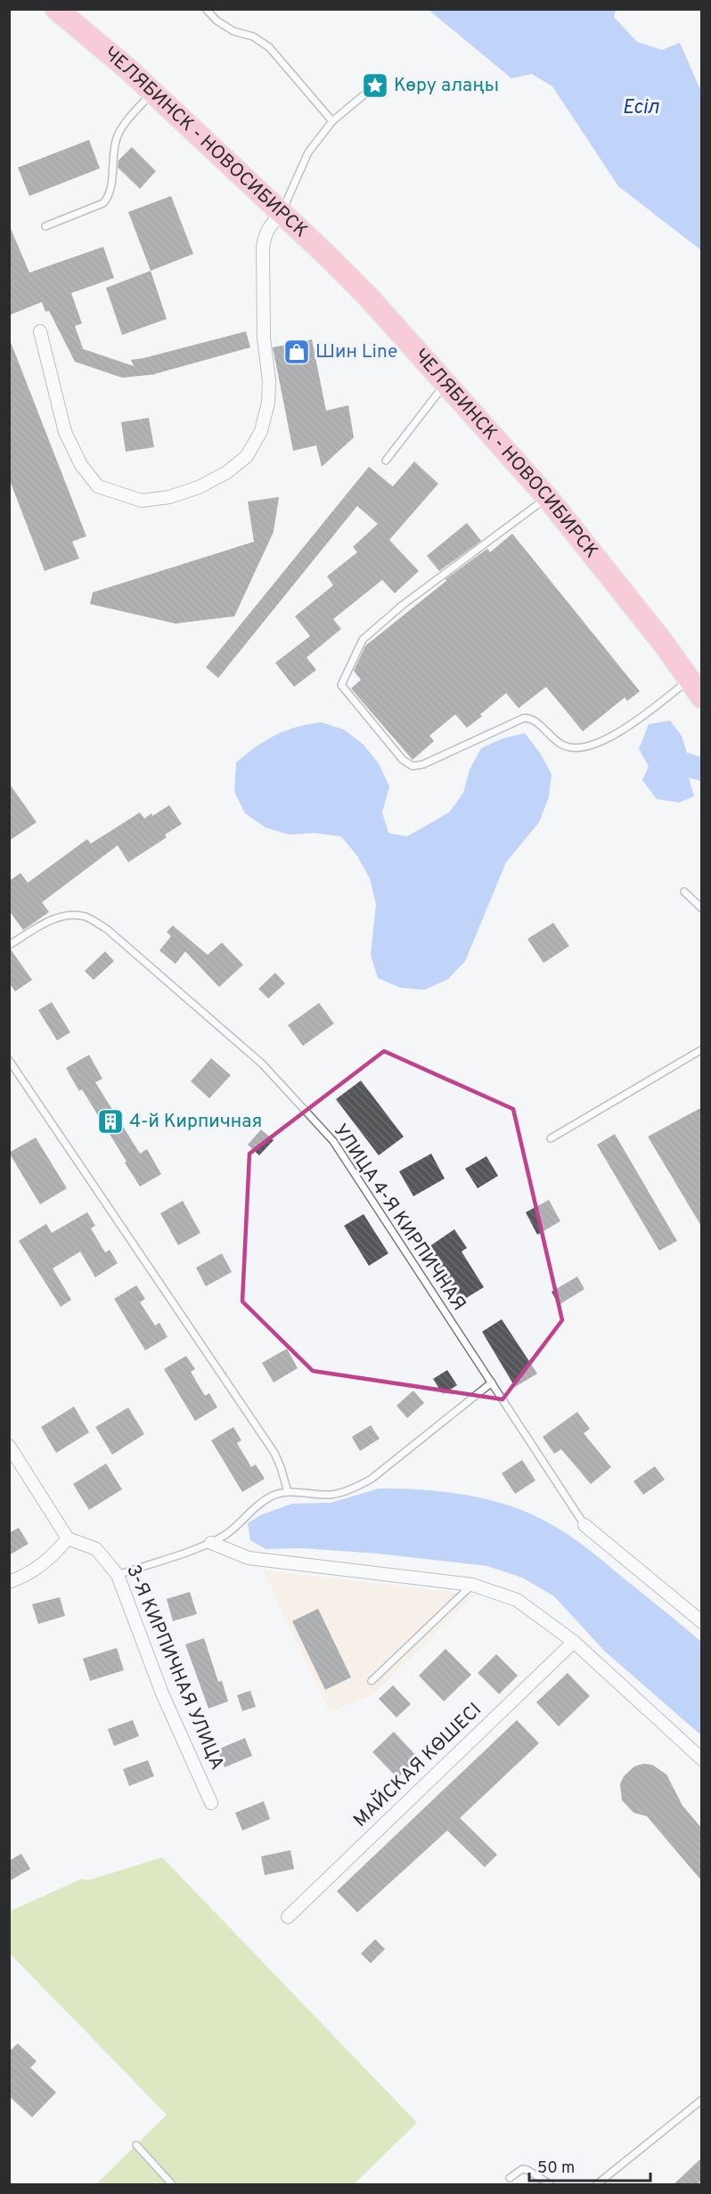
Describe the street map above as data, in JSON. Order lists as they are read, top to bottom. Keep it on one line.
{"streets":{"highway":["ЧЕЛЯБИНСК - НОВОСИБИРСК"],"street":["3-Я КИРПИЧНАЯ УЛИЦА","МАЙСКАЯ КӨШЕСІ"],"lane":["УЛИЦА 4-Я КИРПИЧНАЯ"]},"water":["Есіл"],"places":{"place":["Көру алаңы"],"shop":["Шин Line"],"building":["4-й Кирпичная"]},"scale_bar":"50 m"}
